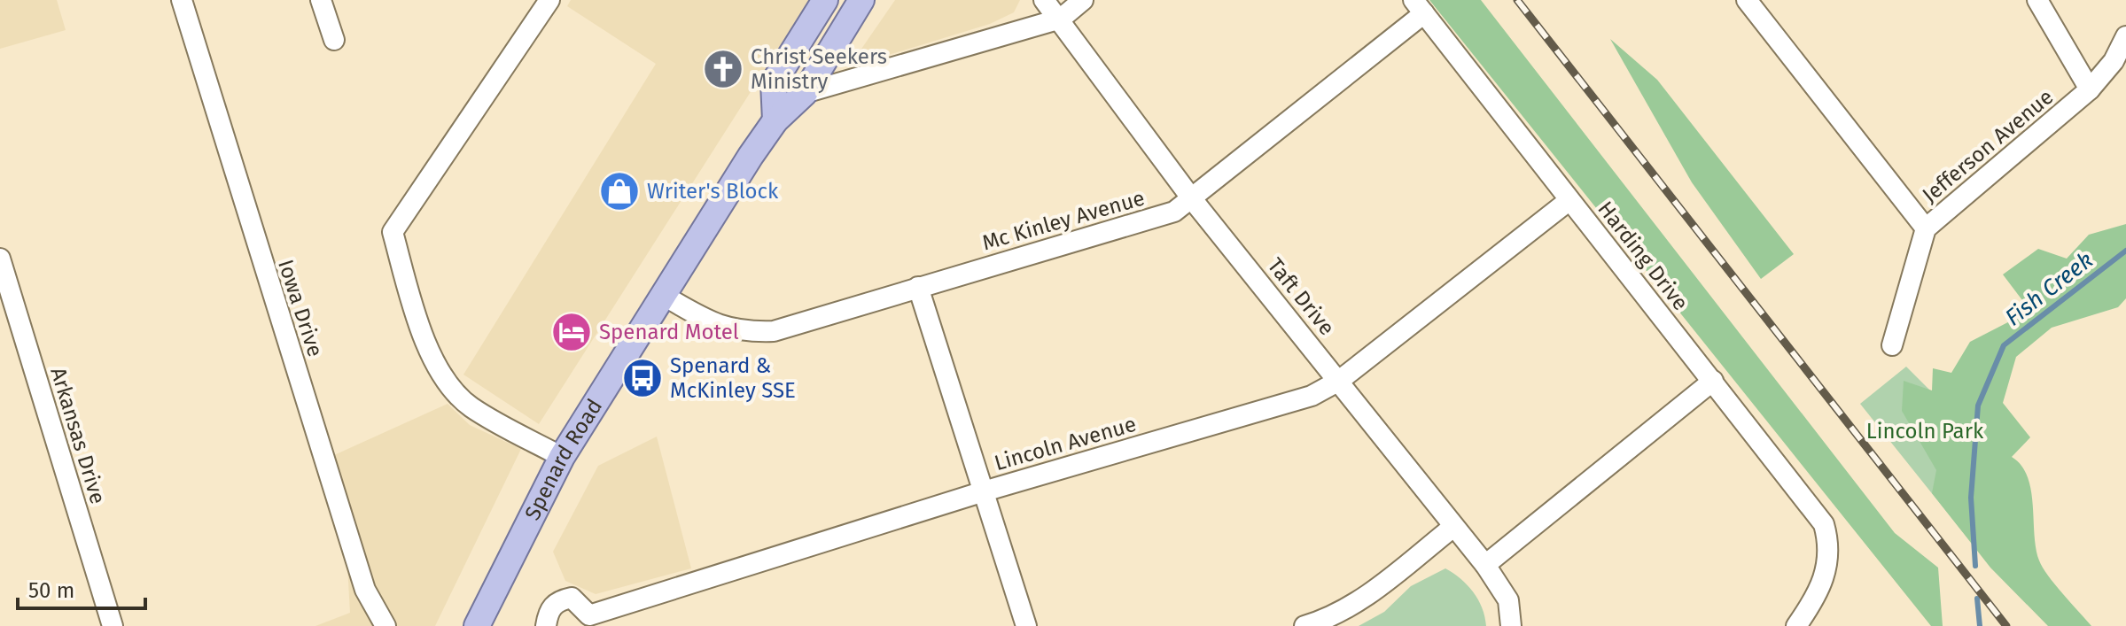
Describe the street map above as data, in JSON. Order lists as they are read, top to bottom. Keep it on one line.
{"streets":{"main road":["Spenard Road"],"street":["Jefferson Avenue","Mc Kinley Avenue","Harding Drive","Taft Drive","Iowa Drive","Arkansas Drive","Lincoln Avenue"]},"crossings":[["Mc Kinley Avenue","Harding Drive"],["Mc Kinley Avenue","Taft Drive"],["Mc Kinley Avenue","Spenard Road"],["Harding Drive","Lincoln Avenue"],["Taft Drive","Lincoln Avenue"]],"water":["Fish Creek"],"parks":["Lincoln Park"],"places":{"church":["Christ Seekers Ministry"],"shop":["Writer's Block"],"hotel":["Spenard Motel"],"bus stop":["Spenard & McKinley SSE"]},"scale_bar":"50 m"}
